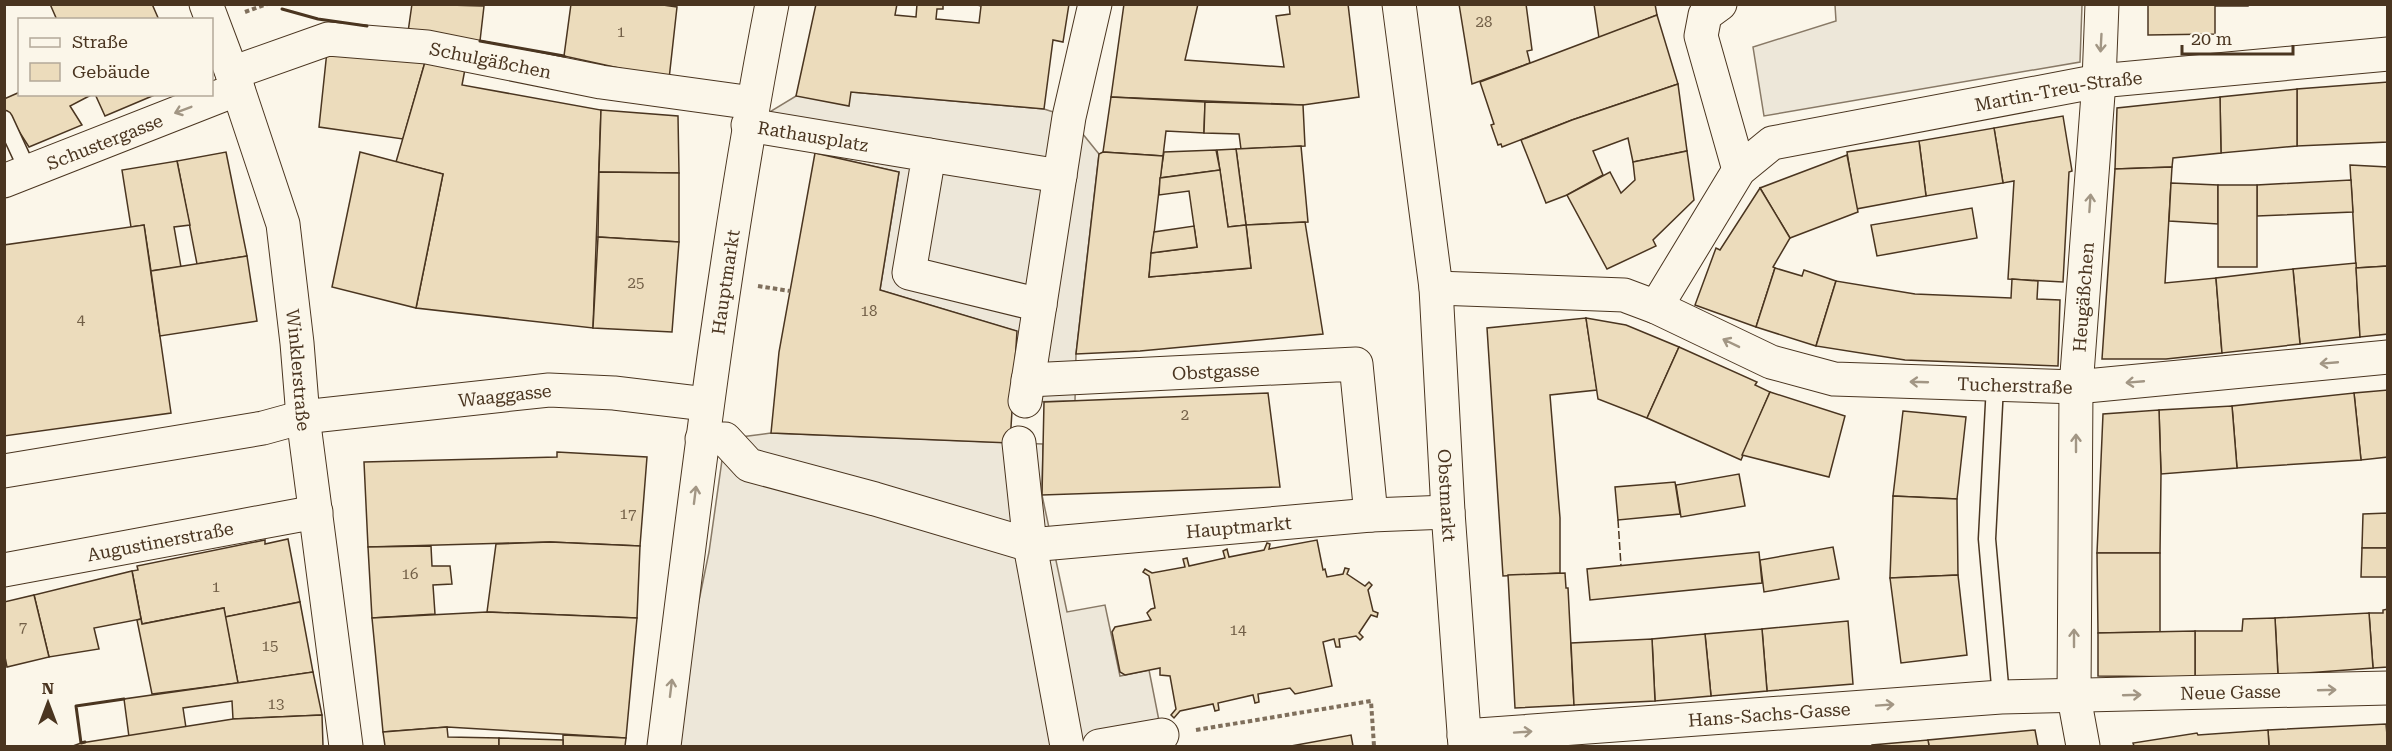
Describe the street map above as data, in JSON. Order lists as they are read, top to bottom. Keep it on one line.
{"streets":{"street":["Schulgäßchen","Martin-Treu-Straße","Rathausplatz","Schustergasse","Hauptmarkt","Heugäßchen","Winklerstraße","Obstgasse","Tucherstraße","Waaggasse","Obstmarkt","Augustinerstraße","Neue Gasse","Hans-Sachs-Gasse"]},"crossings":[["Schulgäßchen","Rathausplatz"],["Schulgäßchen","Schustergasse"],["Schulgäßchen","Hauptmarkt"],["Schulgäßchen","Winklerstraße"],["Martin-Treu-Straße","Heugäßchen"],["Martin-Treu-Straße","Tucherstraße"],["Rathausplatz","Hauptmarkt"],["Schustergasse","Winklerstraße"],["Hauptmarkt","Obstgasse"],["Hauptmarkt","Waaggasse"],["Hauptmarkt","Obstmarkt"],["Heugäßchen","Tucherstraße"],["Heugäßchen","Neue Gasse"],["Heugäßchen","Hans-Sachs-Gasse"],["Winklerstraße","Waaggasse"],["Winklerstraße","Augustinerstraße"],["Obstmarkt","Hans-Sachs-Gasse"],["Neue Gasse","Hans-Sachs-Gasse"]],"one_way":["Schustergasse","Tucherstraße","Neue Gasse","Hans-Sachs-Gasse"],"house_numbers":["28","1","25","18","4","2","17","16","1","7","14","15","13"],"legend":["Straße","Gebäude"],"scale_bar":"20 m","north":"top"}
